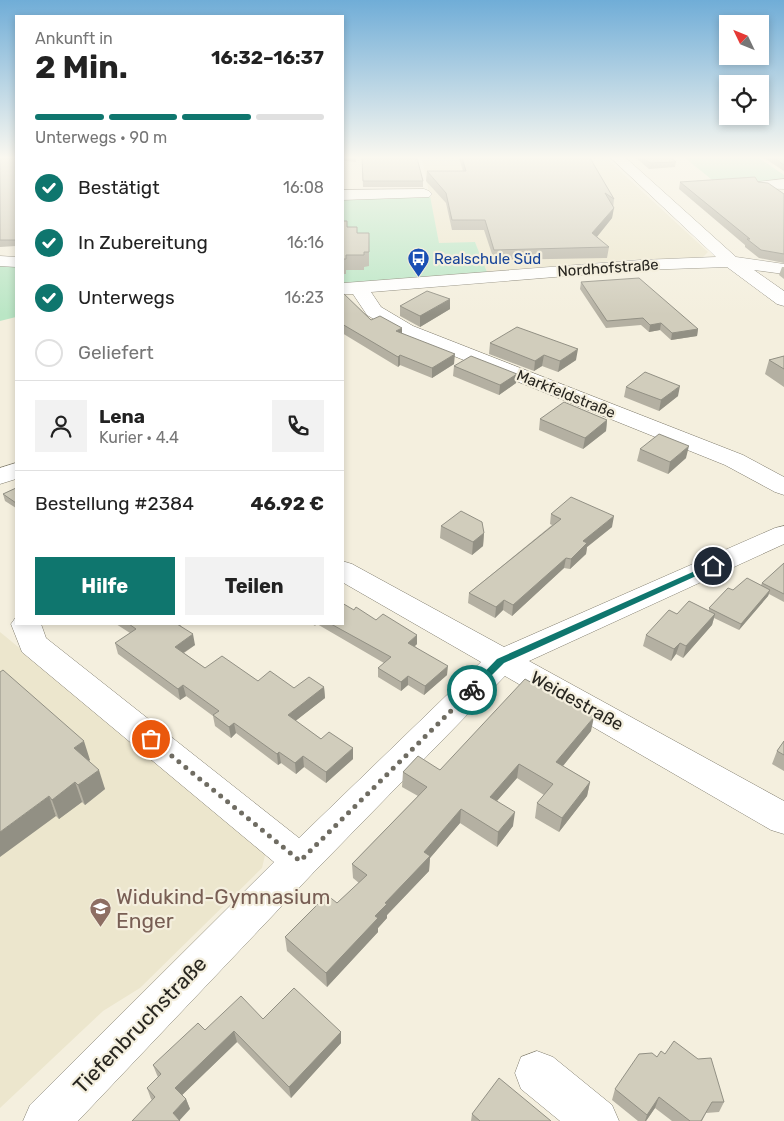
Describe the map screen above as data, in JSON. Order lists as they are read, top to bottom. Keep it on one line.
{"streets":{"street":["Nordhofstraße","Markfeldstraße","Weidestraße","Tiefenbruchstraße"]},"crossings":[["Nordhofstraße","Markfeldstraße"],["Weidestraße","Tiefenbruchstraße"]],"places":{"bus stop":["Realschule Süd"],"school or university":["Widukind-Gymnasium Enger"]},"north":"top left","page":{"heading":["2 Min.","Ankunft in","16:32–16:37"],"panel":["Lena","Kurier · 4.4","Bestellung #2384","46.92 €"],"bar":"Unterwegs · 90 m","list":[["Bestätigt","16:08"],["In Zubereitung","16:16"],["Unterwegs","16:23"],"Geliefert"],"buttons":["Hilfe","Teilen"]}}
